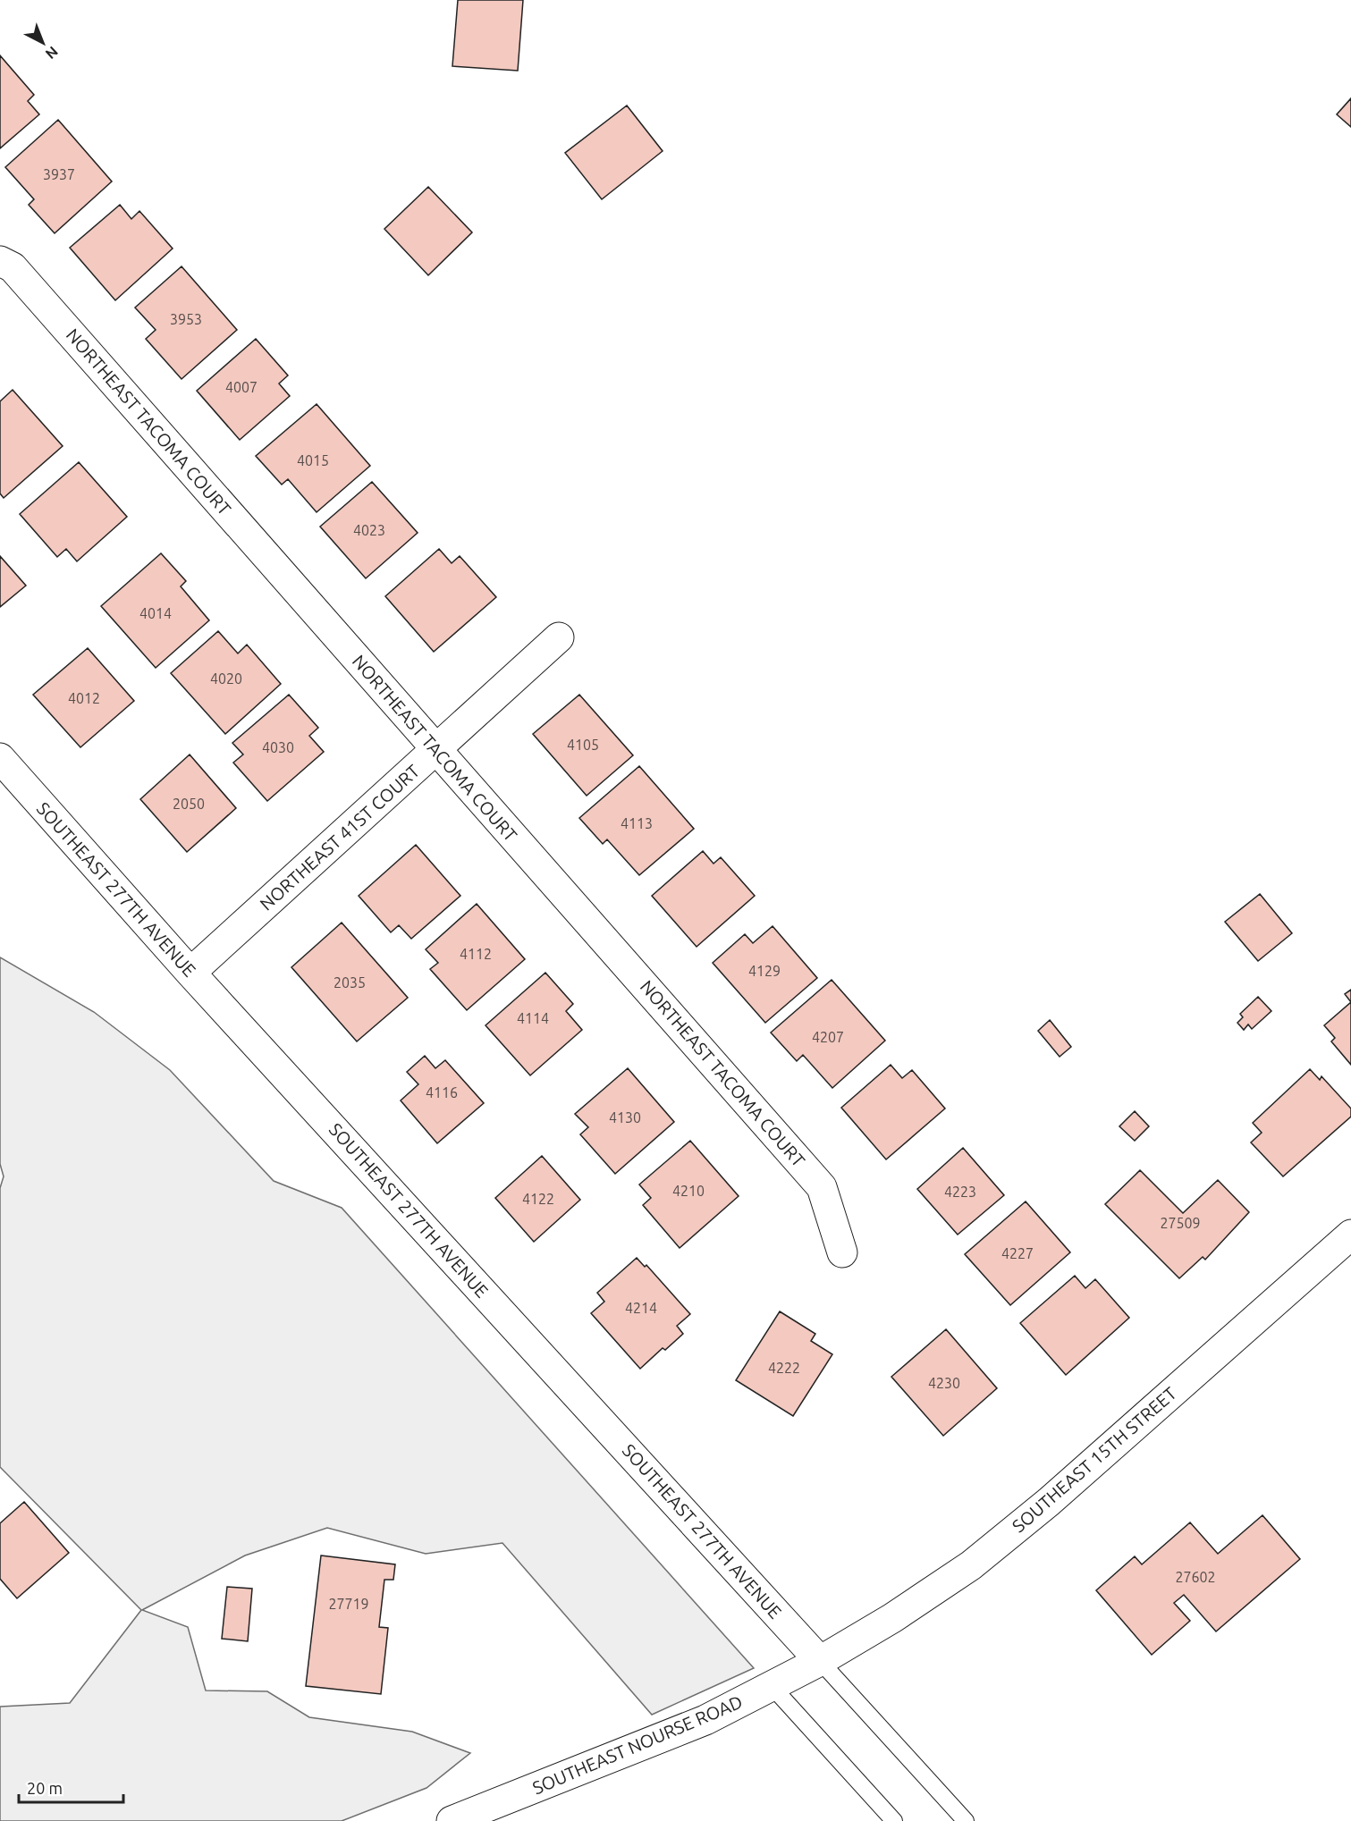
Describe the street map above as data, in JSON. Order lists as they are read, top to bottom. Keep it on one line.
{"streets":{"street":["NORTHEAST TACOMA COURT","NORTHEAST 41ST COURT","SOUTHEAST 277TH AVENUE","SOUTHEAST 15TH STREET","SOUTHEAST NOURSE ROAD"]},"crossings":[["NORTHEAST TACOMA COURT","NORTHEAST 41ST COURT"],["NORTHEAST 41ST COURT","SOUTHEAST 277TH AVENUE"],["SOUTHEAST 277TH AVENUE","SOUTHEAST 15TH STREET"],["SOUTHEAST 277TH AVENUE","SOUTHEAST NOURSE ROAD"],["SOUTHEAST 15TH STREET","SOUTHEAST NOURSE ROAD"]],"house_numbers":["3937","3953","4007","4015","4023","4014","4020","4012","4105","4030","2050","4113","4112","4129","2035","4114","4207","4116","4130","4210","4223","4122","27509","4227","4214","4222","4230","27602","27719"],"scale_bar":"20 m","north":"bottom right"}
